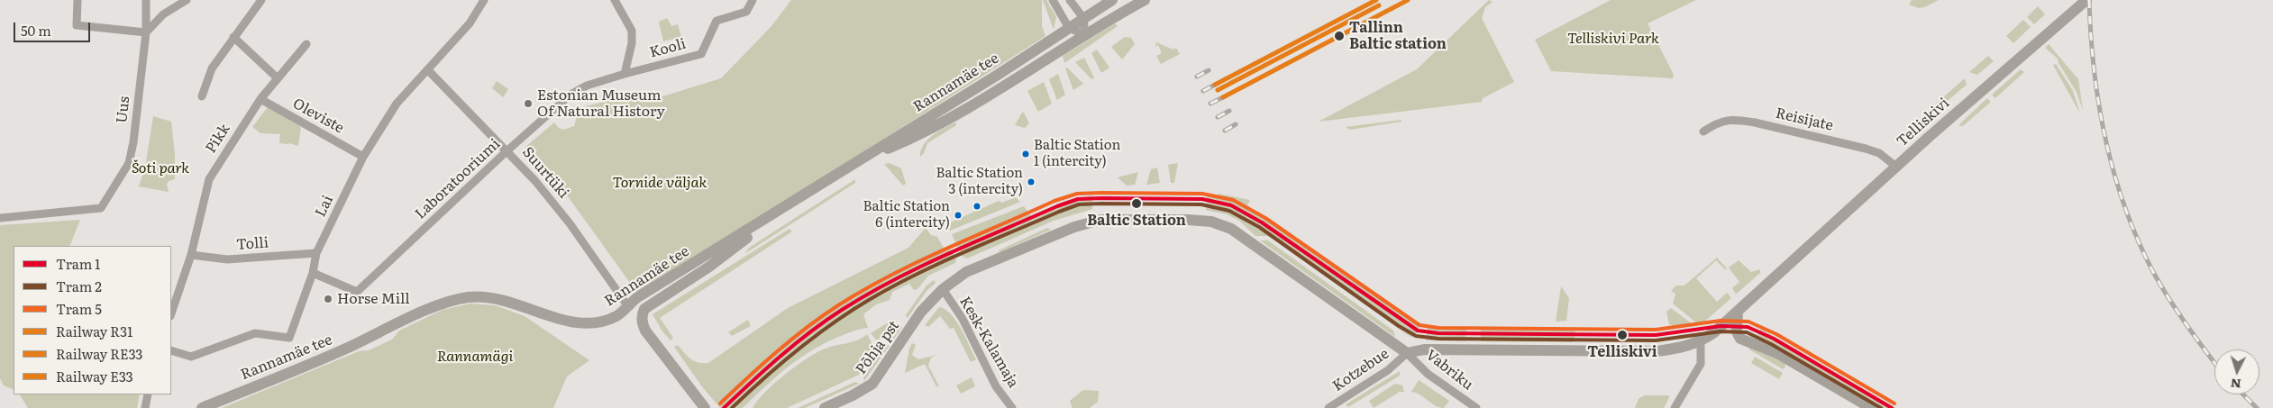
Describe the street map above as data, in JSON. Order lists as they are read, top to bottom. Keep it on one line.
{"streets":{"main road":["Rannamäe tee","Telliskivi","Põhja pst"],"street":["Kooli","Uus","Oleviste","Reisijate","Pikk","Suurtüki","Laboratooriumi","Lai","Tolli","Kesk-Kalamaja","Kotzebue","Vabriku"]},"crossings":[["Kooli","Laboratooriumi"],["Rannamäe tee","Suurtüki"],["Oleviste","Pikk"],["Oleviste","Lai"],["Reisijate","Telliskivi"],["Pikk","Tolli"],["Suurtüki","Laboratooriumi"],["Suurtüki","Lai"],["Laboratooriumi","Lai"],["Lai","Tolli"],["Kesk-Kalamaja","Põhja pst"],["Põhja pst","Kotzebue"],["Põhja pst","Vabriku"],["Kotzebue","Vabriku"]],"parks":["Telliskivi Park","Šoti park","Tornide väljak","Rannamägi"],"places":["Tallinn Baltic station","Estonian Museum Of Natural History","Baltic Station 1 (intercity)","Baltic Station 3 (intercity)","Baltic Station","Baltic Station 6 (intercity)","Horse Mill","Telliskivi"],"lines":["rail line R31","rail line RE33","rail line E33","tram line 5","tram line 1","tram line 2"],"legend":["Tram 1","Tram 2","Tram 5","Railway R31","Railway RE33","Railway E33"],"scale_bar":"50 m","north":"bottom"}
